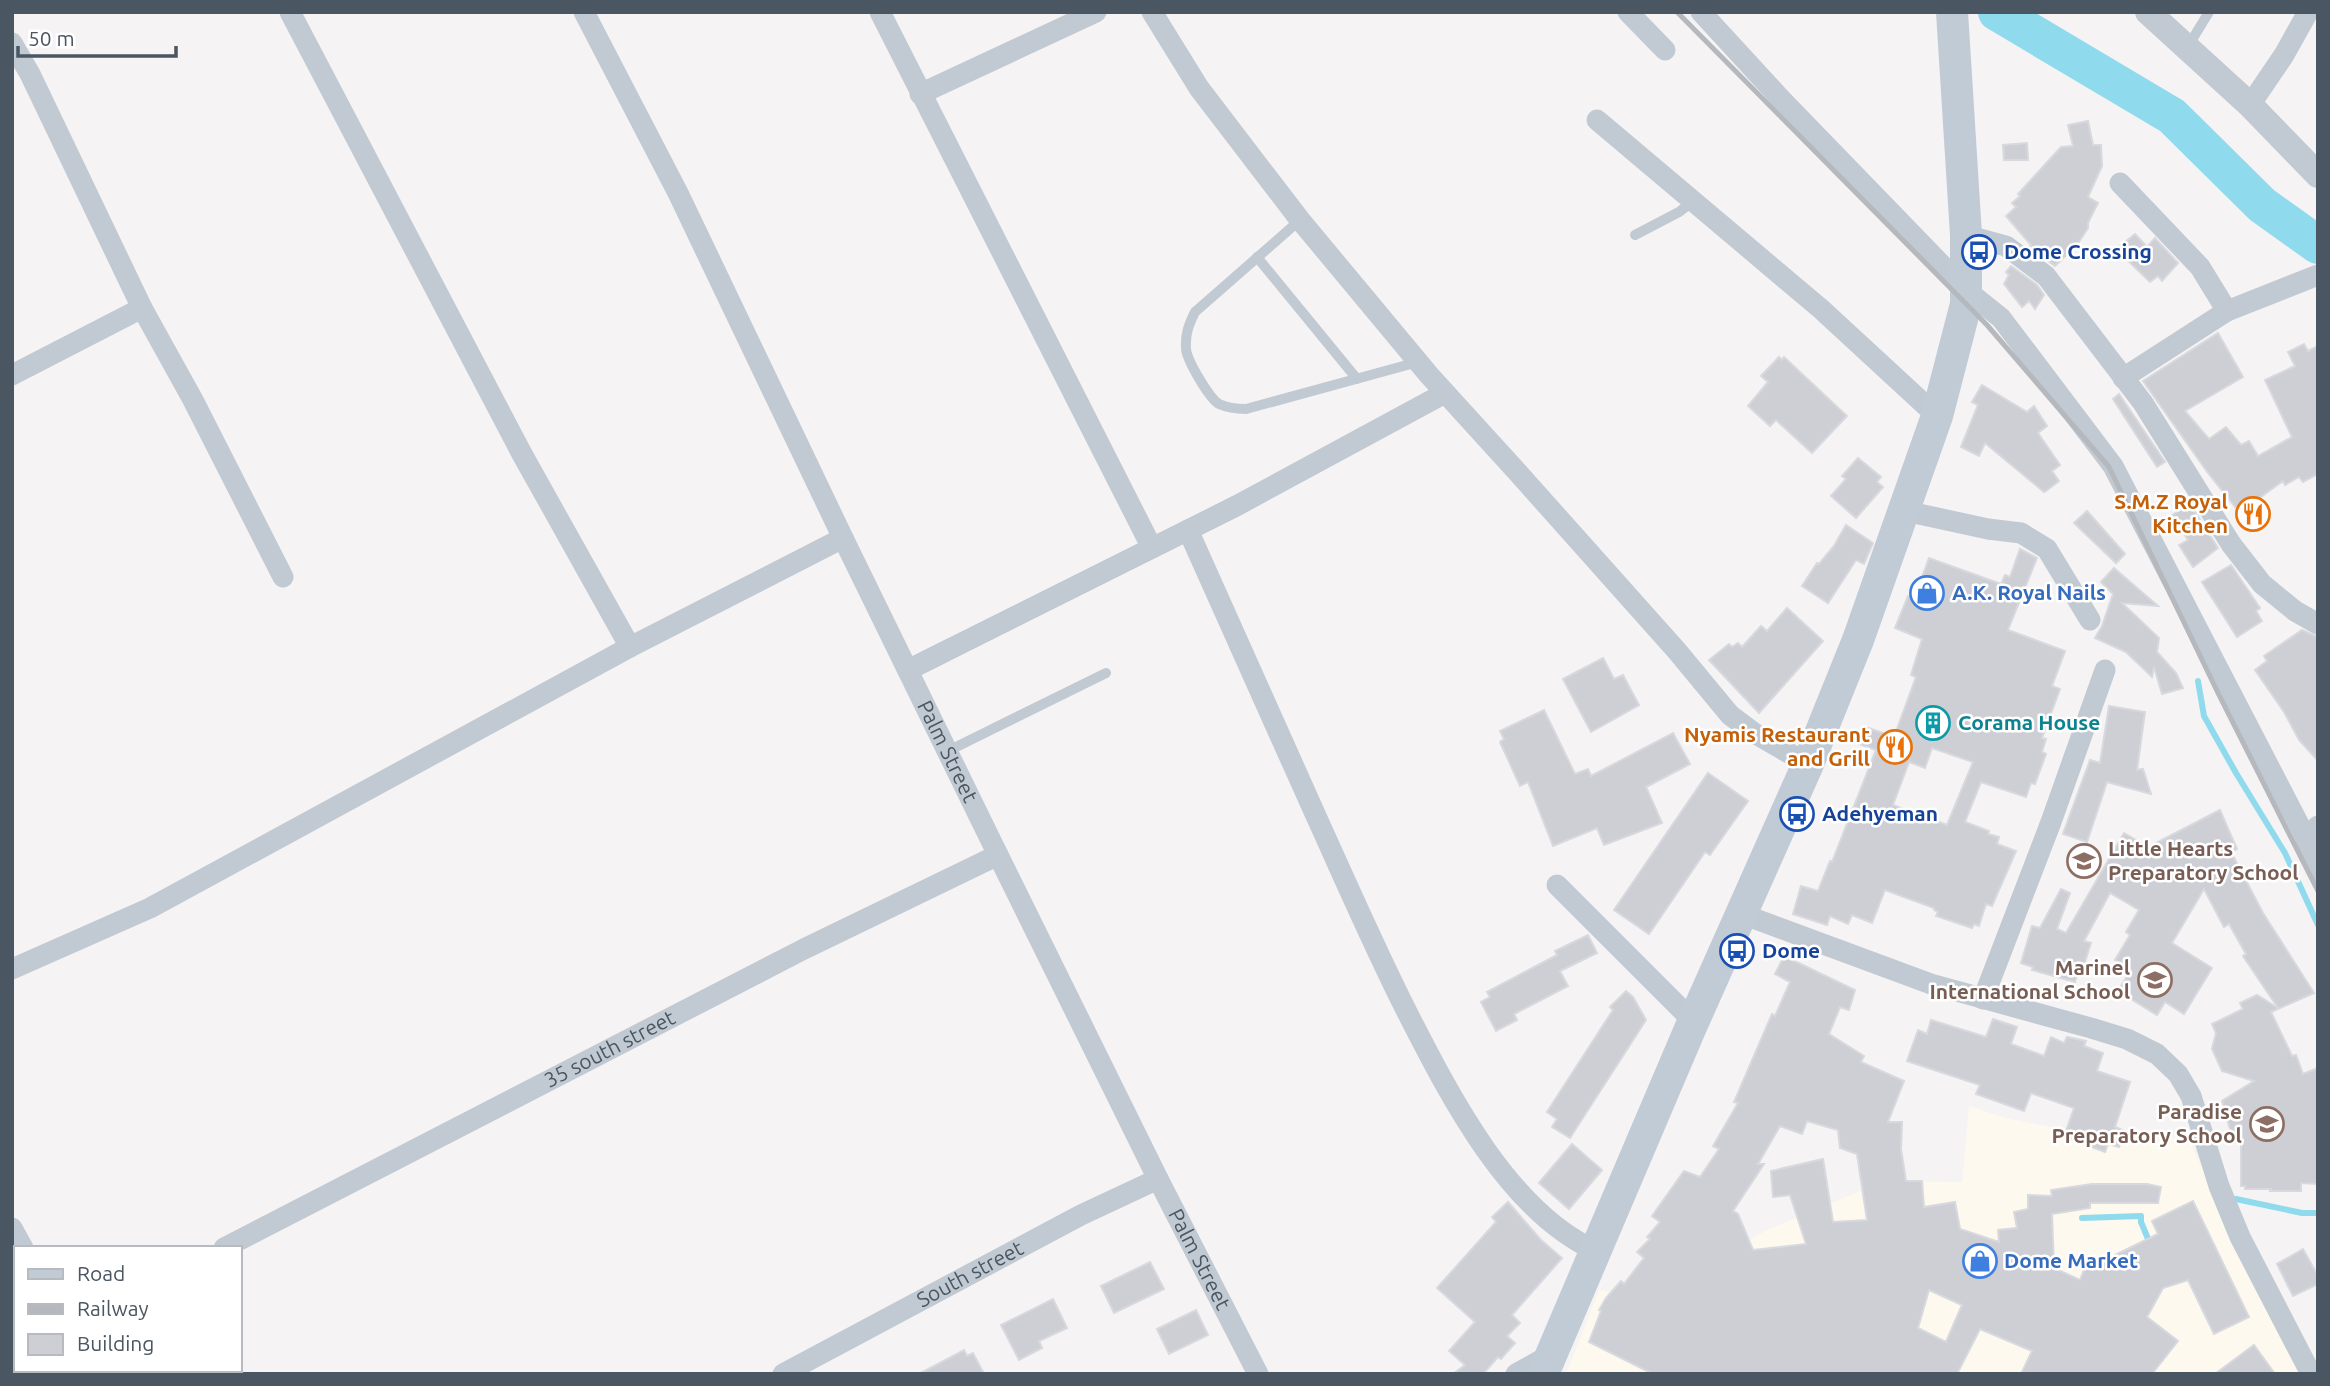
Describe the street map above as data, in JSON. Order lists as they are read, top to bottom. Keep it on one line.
{"streets":{"street":["Palm Street","35 south street","South street"]},"crossings":[["Palm Street","35 south street"],["Palm Street","South street"]],"places":{"bus stop":["Dome Crossing","Adehyeman","Dome"],"restaurant":["S.M.Z Royal Kitchen","Nyamis Restaurant and Grill"],"shop":["A.K. Royal Nails","Dome Market"],"building":["Corama House"],"school or university":["Little Hearts Preparatory School","Marinel International School","Paradise Preparatory School"]},"legend":["Road","Railway","Building"],"scale_bar":"50 m"}
